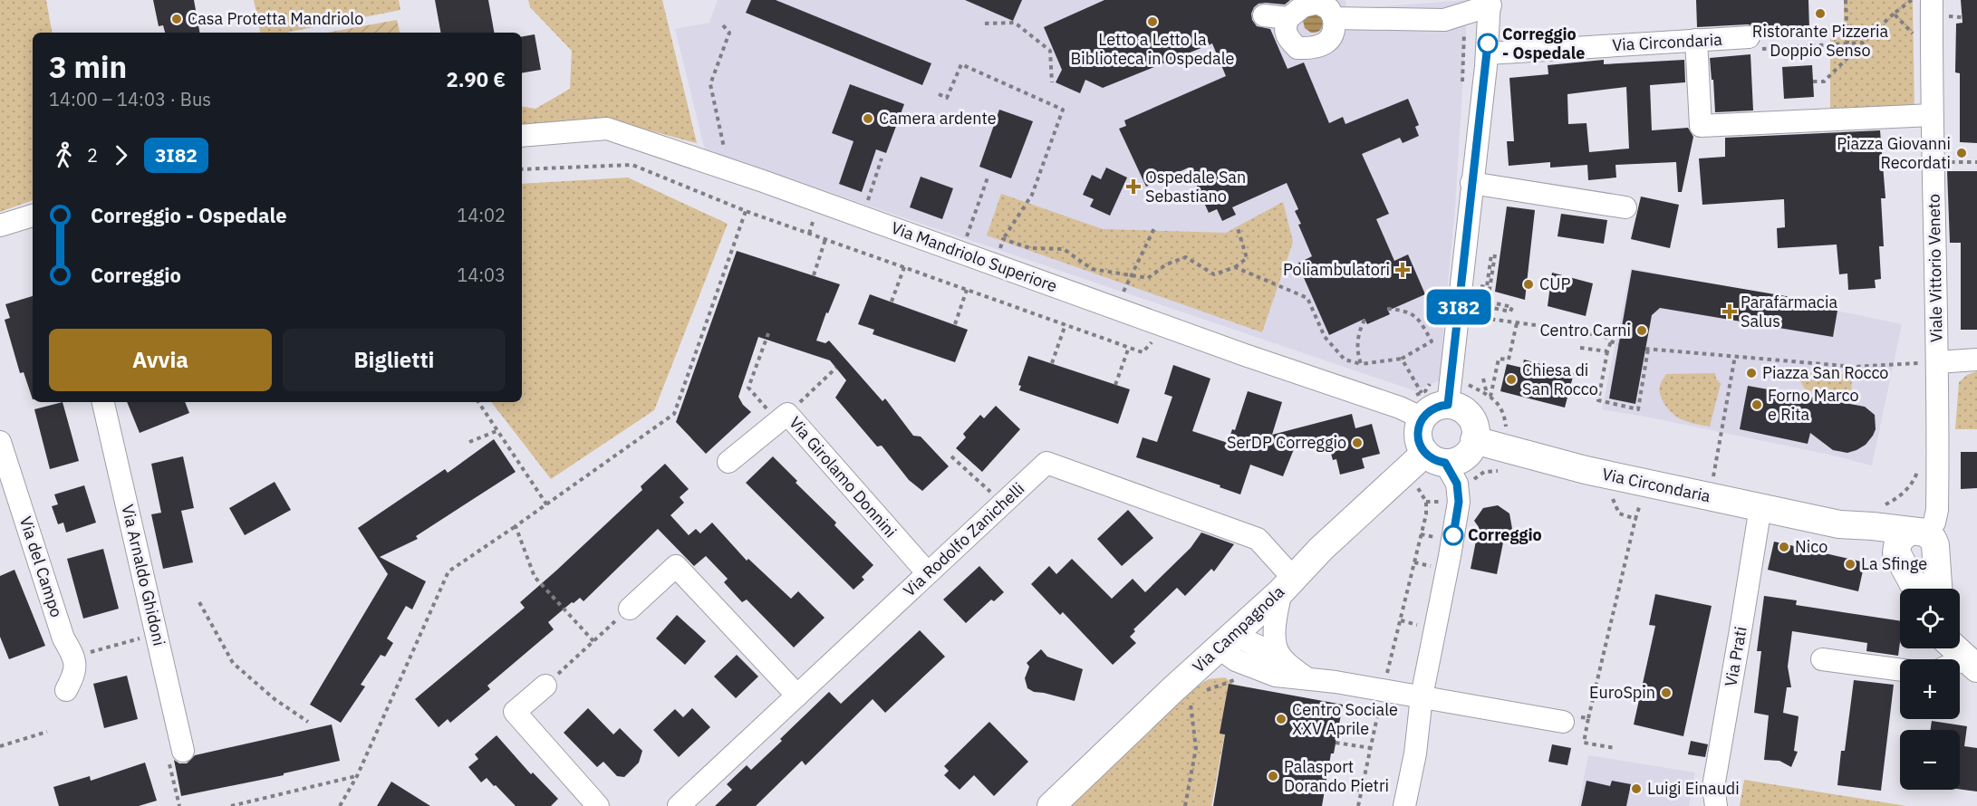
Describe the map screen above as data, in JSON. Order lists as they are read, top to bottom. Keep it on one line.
{"streets":{"main road":["Via Circondaria","Via Campagnola"],"street":["Via Mandriolo Superiore","Viale Vittorio Veneto","Via Girolamo Donnini","Via Rodolfo Zanichelli","Via del Campo","Via Arnaldo Ghidoni","Via Prati"]},"crossings":[["Via Circondaria","Viale Vittorio Veneto"],["Via Circondaria","Via Prati"],["Via Girolamo Donnini","Via Rodolfo Zanichelli"],["Via Rodolfo Zanichelli","Via Campagnola"]],"places":{"other":["Ristorante Pizzeria Doppio Senso","Casa Protetta Mandriolo","Letto a Letto la Biblioteca in Ospedale","Correggio - Ospedale","Camera ardente","Piazza Giovanni Recordati","CUP","Centro Carni","Piazza San Rocco","Chiesa di San Rocco","Forno Marco e Rita","SerDP Correggio","Correggio","Nico","La Sfinge","EuroSpin","Centro Sociale XXV Aprile","Palasport Dorando Pietri","Luigi Einaudi"],"health":["Ospedale San Sebastiano","Poliambulatori","Parafarmacia Salus"]},"lines":["bus line 3I82"],"page":{"on_map":"3I82","heading":["3 min","14:00 – 14:03 · Bus","2.90 €"],"legs":["2","3I82"],"list":[{"name":"Correggio - Ospedale","value":"14:02"},{"name":"Correggio","value":"14:03"}],"buttons":["Avvia","Biglietti"],"map_buttons":["+","−"]}}
